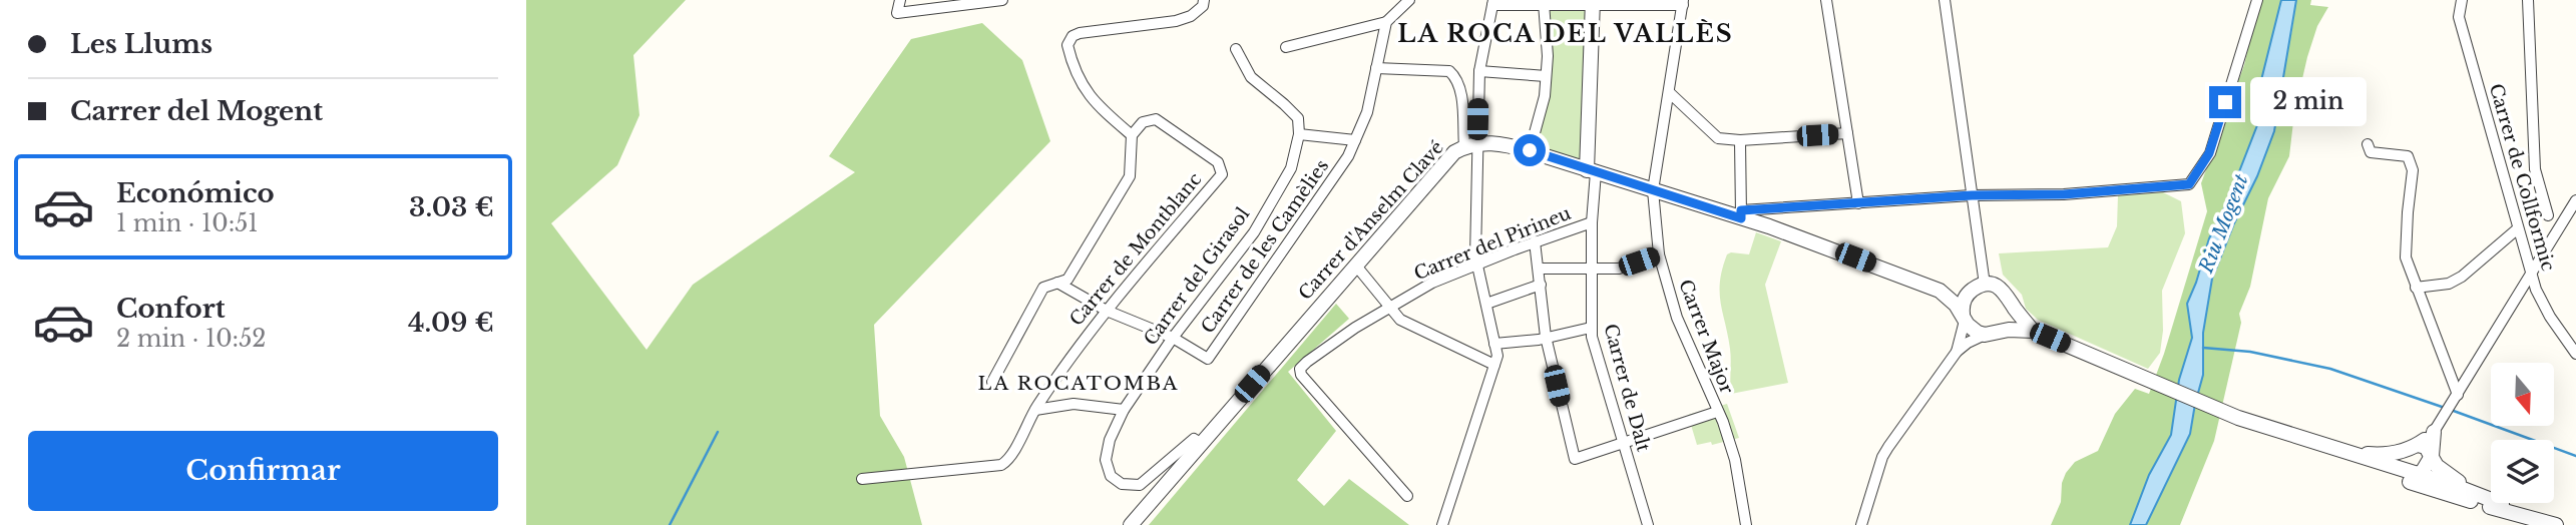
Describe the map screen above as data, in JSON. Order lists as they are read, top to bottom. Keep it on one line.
{"streets":{"street":["Carrer de Collformic","Carrer d'Anselm Clavé","Carrer del Pirineu","Carrer de les Camèlies","Carrer de Montblanc","Carrer del Girasol","Carrer Major","Carrer de Dalt"]},"crossings":[["Carrer d'Anselm Clavé","Carrer del Girasol"],["Carrer del Pirineu","Carrer de Dalt"],["Carrer de les Camèlies","Carrer de Montblanc"],["Carrer de les Camèlies","Carrer del Girasol"]],"districts":["LA ROCA DEL VALLÈS","LA ROCATOMBA"],"water":["Riu Mogent"],"north":"bottom","page":{"banner":["Les Llums","Carrer del Mogent"],"bubble":"2 min","list":[{"name":"Económico","note":"1 min · 10:51","value":"3.03 €"},{"name":"Confort","note":"2 min · 10:52","value":"4.09 €"}],"buttons":"Confirmar"}}
